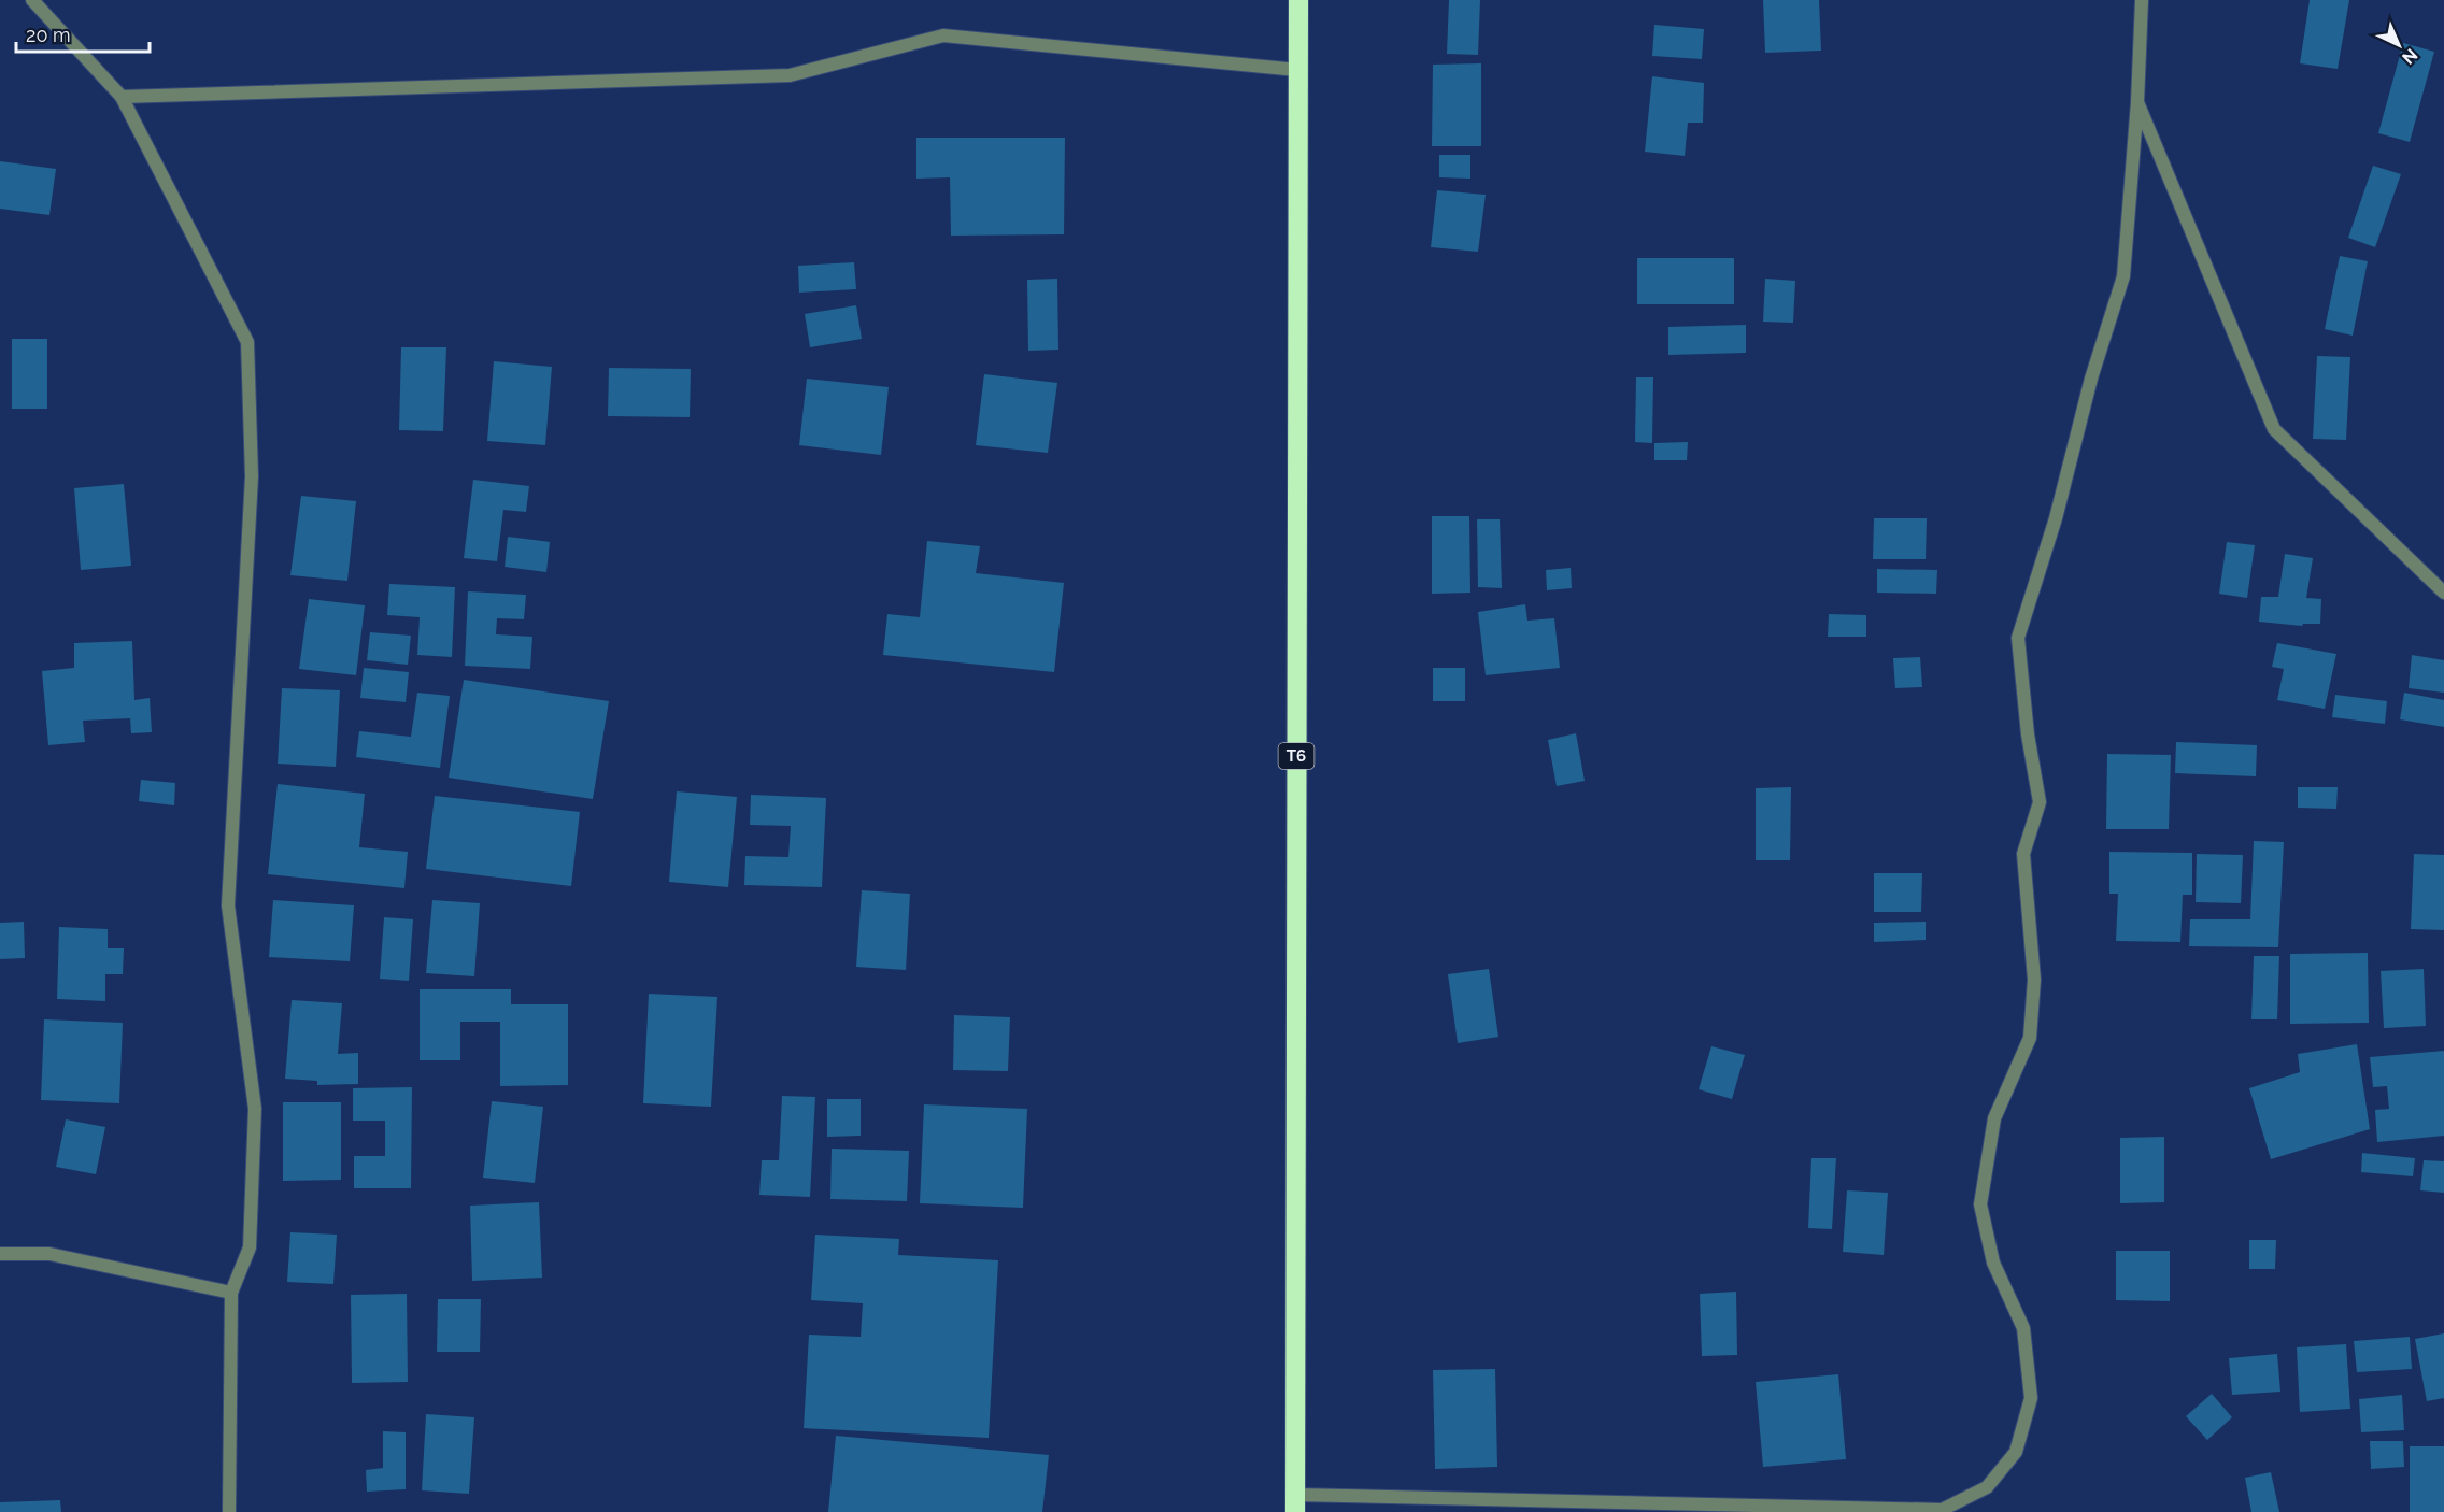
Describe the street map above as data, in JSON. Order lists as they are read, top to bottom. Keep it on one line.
{"streets":{"highway":["T6"]},"scale_bar":"20 m","north":"bottom right"}
